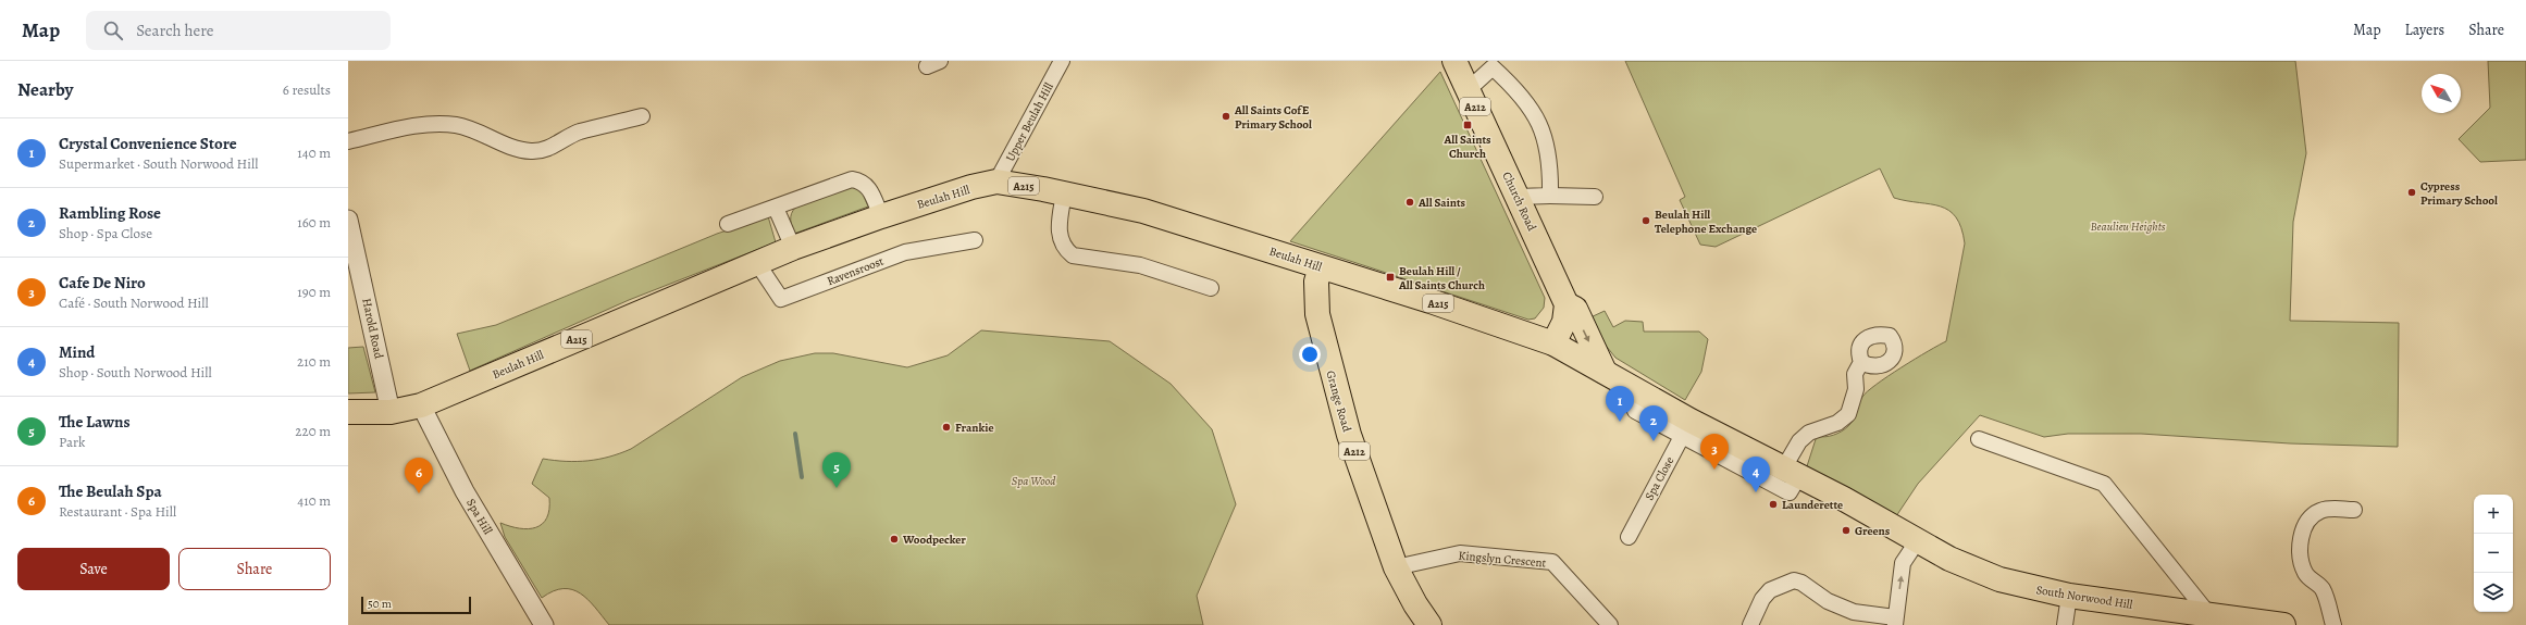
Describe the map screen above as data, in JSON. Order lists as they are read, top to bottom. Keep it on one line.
{"streets":{"main road":["A212","A215","Beulah Hill","Church Road","Grange Road","South Norwood Hill"],"street":["Upper Beulah Hill","Ravensroost","Harold Road","Spa Close","Spa Hill","Kingslyn Crescent"]},"crossings":[["Upper Beulah Hill","Beulah Hill"],["Beulah Hill","Ravensroost"],["Beulah Hill","Harold Road"],["Beulah Hill","Grange Road"],["Beulah Hill","Spa Hill"],["Beulah Hill","South Norwood Hill"],["Church Road","South Norwood Hill"],["Grange Road","Kingslyn Crescent"],["Spa Close","South Norwood Hill"]],"parks":["Beaulieu Heights","Spa Wood"],"places":{"other":["All Saints CofE Primary School","Cypress Primary School","All Saints","Beulah Hill Telephone Exchange","Frankie","Launderette","Greens","Woodpecker"],"transit":["All Saints Church","Beulah Hill / All Saints Church"]},"scale_bar":"50 m","north":"top left","page":{"header":"Map","search":"Search here","nav":["Map","Layers","Share"],"heading":["Nearby","6 results"],"list":[{"mark":"1","name":"Crystal Convenience Store","note":"Supermarket · South Norwood Hill","value":"140 m"},{"mark":"2","name":"Rambling Rose","note":"Shop · Spa Close","value":"160 m"},{"mark":"3","name":"Cafe De Niro","note":"Café · South Norwood Hill","value":"190 m"},{"mark":"4","name":"Mind","note":"Shop · South Norwood Hill","value":"210 m"},{"mark":"5","name":"The Lawns","note":"Park","value":"220 m"},{"mark":"6","name":"The Beulah Spa","note":"Restaurant · Spa Hill","value":"410 m"}],"pins":["1","2","3","5","4","6"],"map_buttons":["+","−"],"buttons":["Save","Share"],"scale":"50 m"}}
